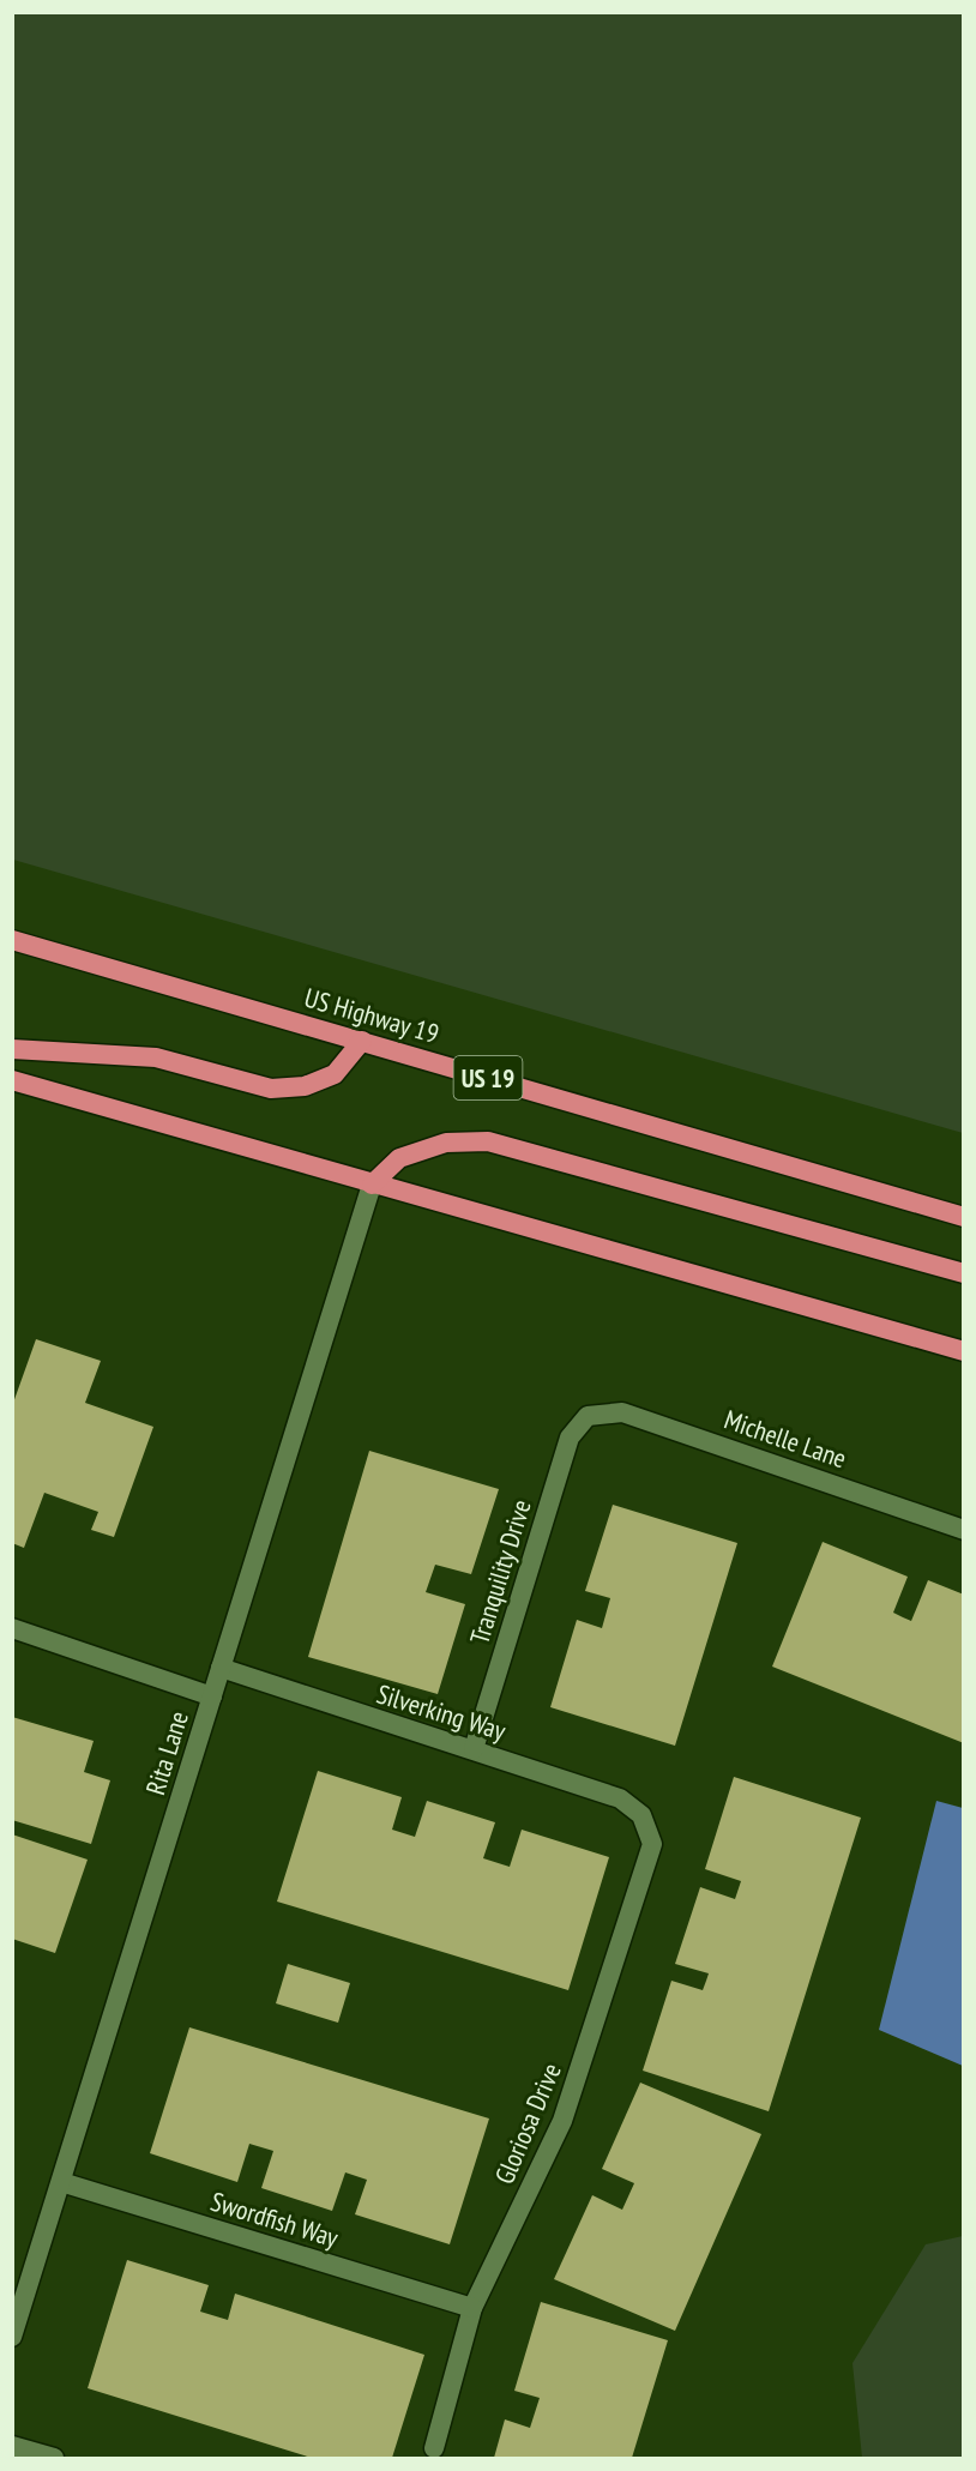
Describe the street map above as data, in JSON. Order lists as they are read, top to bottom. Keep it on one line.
{"streets":{"highway":["US Highway 19","US 19"],"street":["Michelle Lane","Tranquility Drive","Silverking Way","Rita Lane","Gloriosa Drive","Swordfish Way"]},"crossings":[["Michelle Lane","Tranquility Drive"],["Tranquility Drive","Silverking Way"],["Silverking Way","Rita Lane"],["Silverking Way","Gloriosa Drive"],["Rita Lane","Swordfish Way"],["Gloriosa Drive","Swordfish Way"]]}
